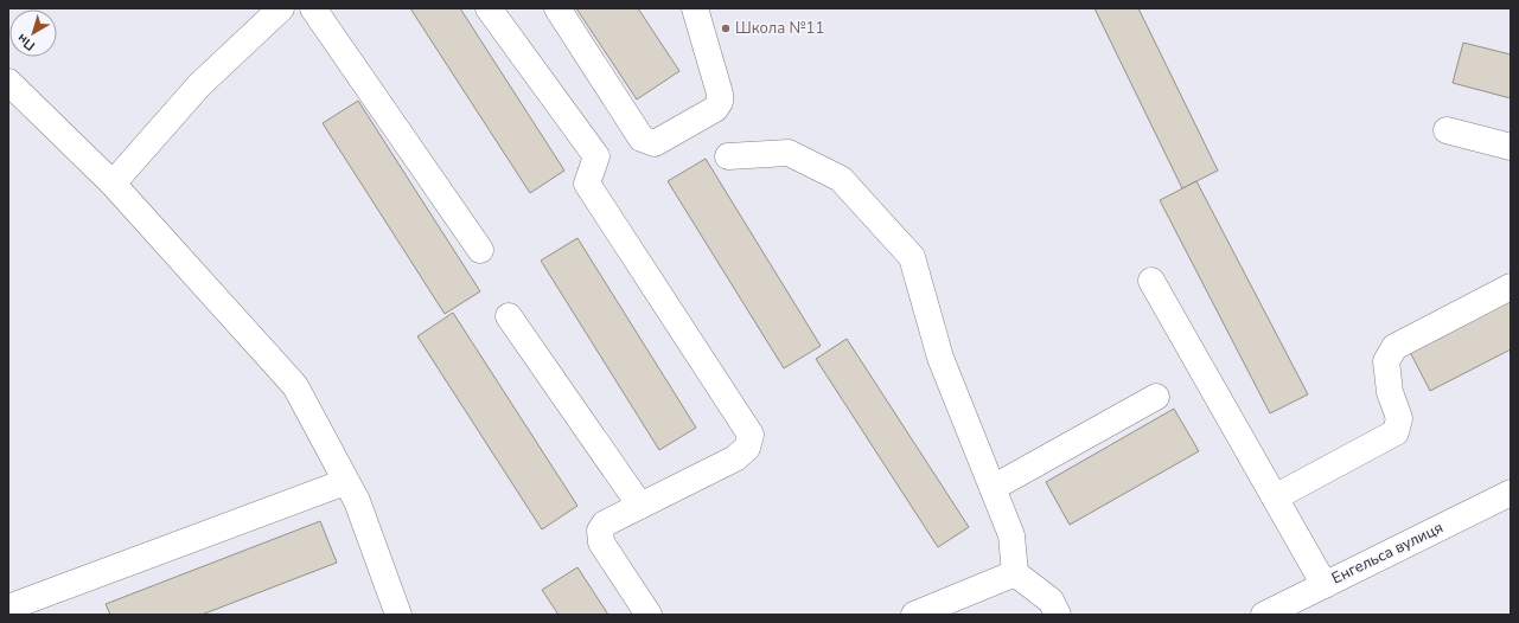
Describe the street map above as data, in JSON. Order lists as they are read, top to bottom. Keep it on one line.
{"streets":{"street":["Енгельса вулиця"]},"places":["Школа №11"],"north":"bottom left"}
